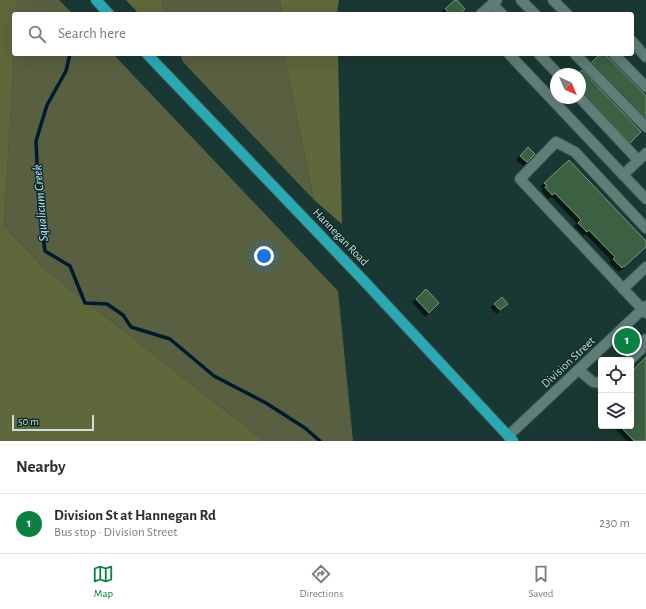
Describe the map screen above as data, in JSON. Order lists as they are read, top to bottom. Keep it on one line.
{"streets":{"main road":["Hannegan Road"],"street":["Division Street"]},"crossings":[["Hannegan Road","Division Street"]],"water":["Squalicum Creek"],"scale_bar":"50 m","north":"bottom right","page":{"search":"Search here","pins":"1","scale":"50 m","heading":"Nearby","list":[{"mark":"1","name":"Division St at Hannegan Rd","note":"Bus stop · Division Street","value":"230 m"}],"nav":["Map","Directions","Saved"]}}
